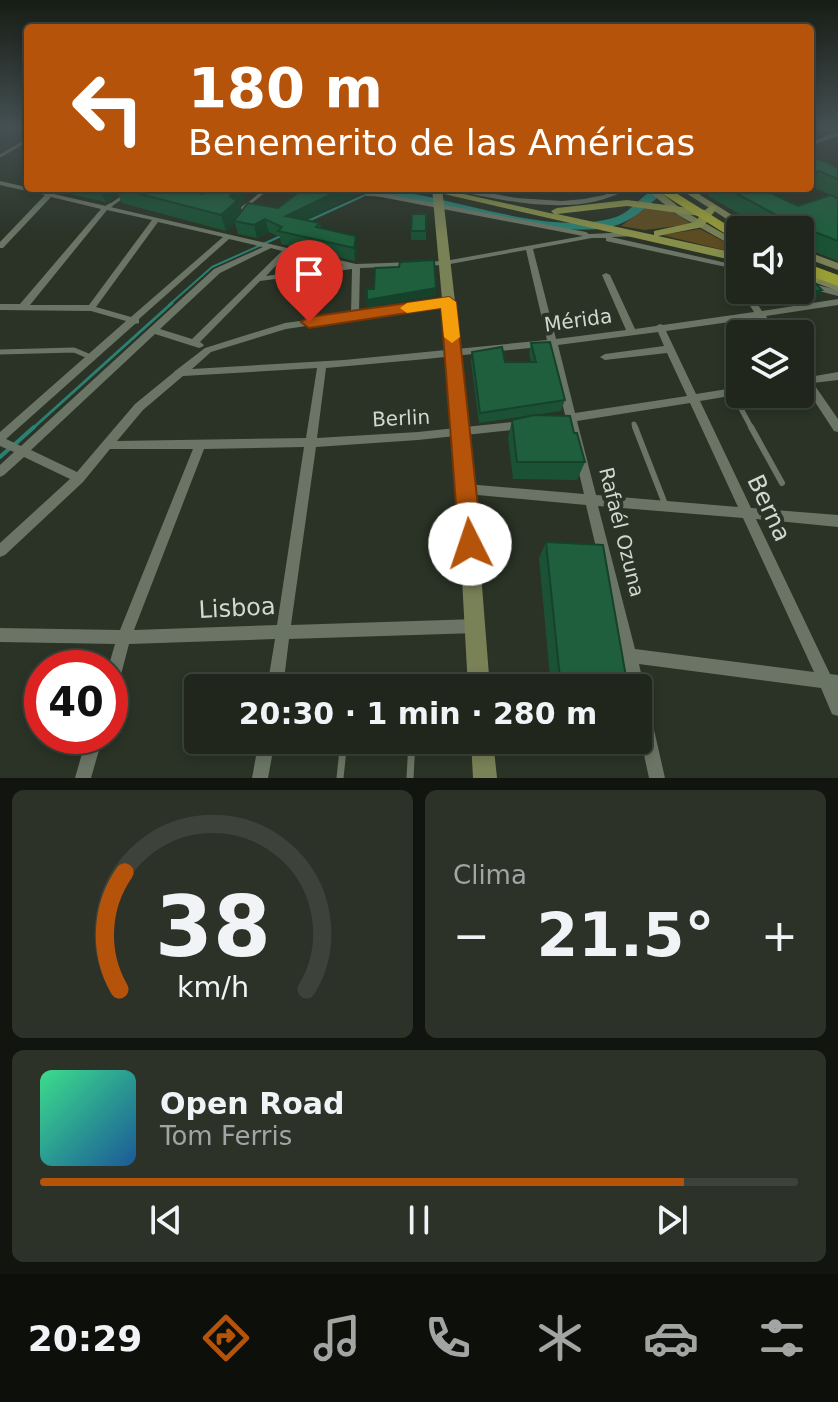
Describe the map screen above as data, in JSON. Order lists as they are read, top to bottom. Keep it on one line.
{"streets":{"street":["Mérida","Berlin","Berna","Rafaél Ozuna","Lisboa"]},"crossings":[["Mérida","Berna"],["Mérida","Rafaél Ozuna"],["Berlin","Berna"],["Berlin","Rafaél Ozuna"]],"page":{"turn":["180 m","Benemerito de las Américas"],"limit":"40","trip":"20:30 · 1 min · 280 m","tile":"Clima","heat":["−","21.5°","+"],"song":["Open Road","Tom Ferris"],"tabs":"20:29","gauge":["38","km/h"]}}
